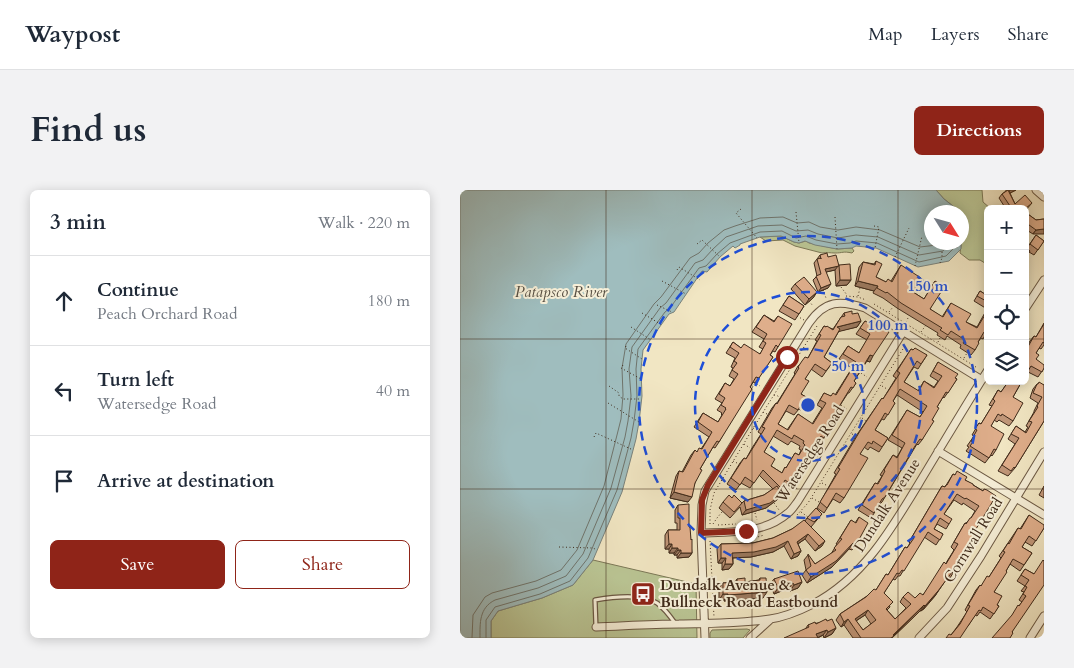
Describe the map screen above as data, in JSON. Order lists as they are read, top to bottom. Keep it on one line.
{"streets":{"street":["Watersedge Road","Dundalk Avenue","Cornwall Road"]},"water":["Patapsco River"],"places":{"bus stop":["Dundalk Avenue & Bullneck Road Eastbound"]},"north":"bottom right","page":{"header":"Waypost","nav":["Map","Layers","Share"],"title":"Find us","buttons":["Directions",["Save","Share"]],"heading":["3 min","Walk · 220 m"],"map_buttons":["+","−"],"list":[["Continue","Peach Orchard Road","180 m"],["Turn left","Watersedge Road","40 m"],"Arrive at destination"]},"rings":["150 m","100 m","50 m"]}
